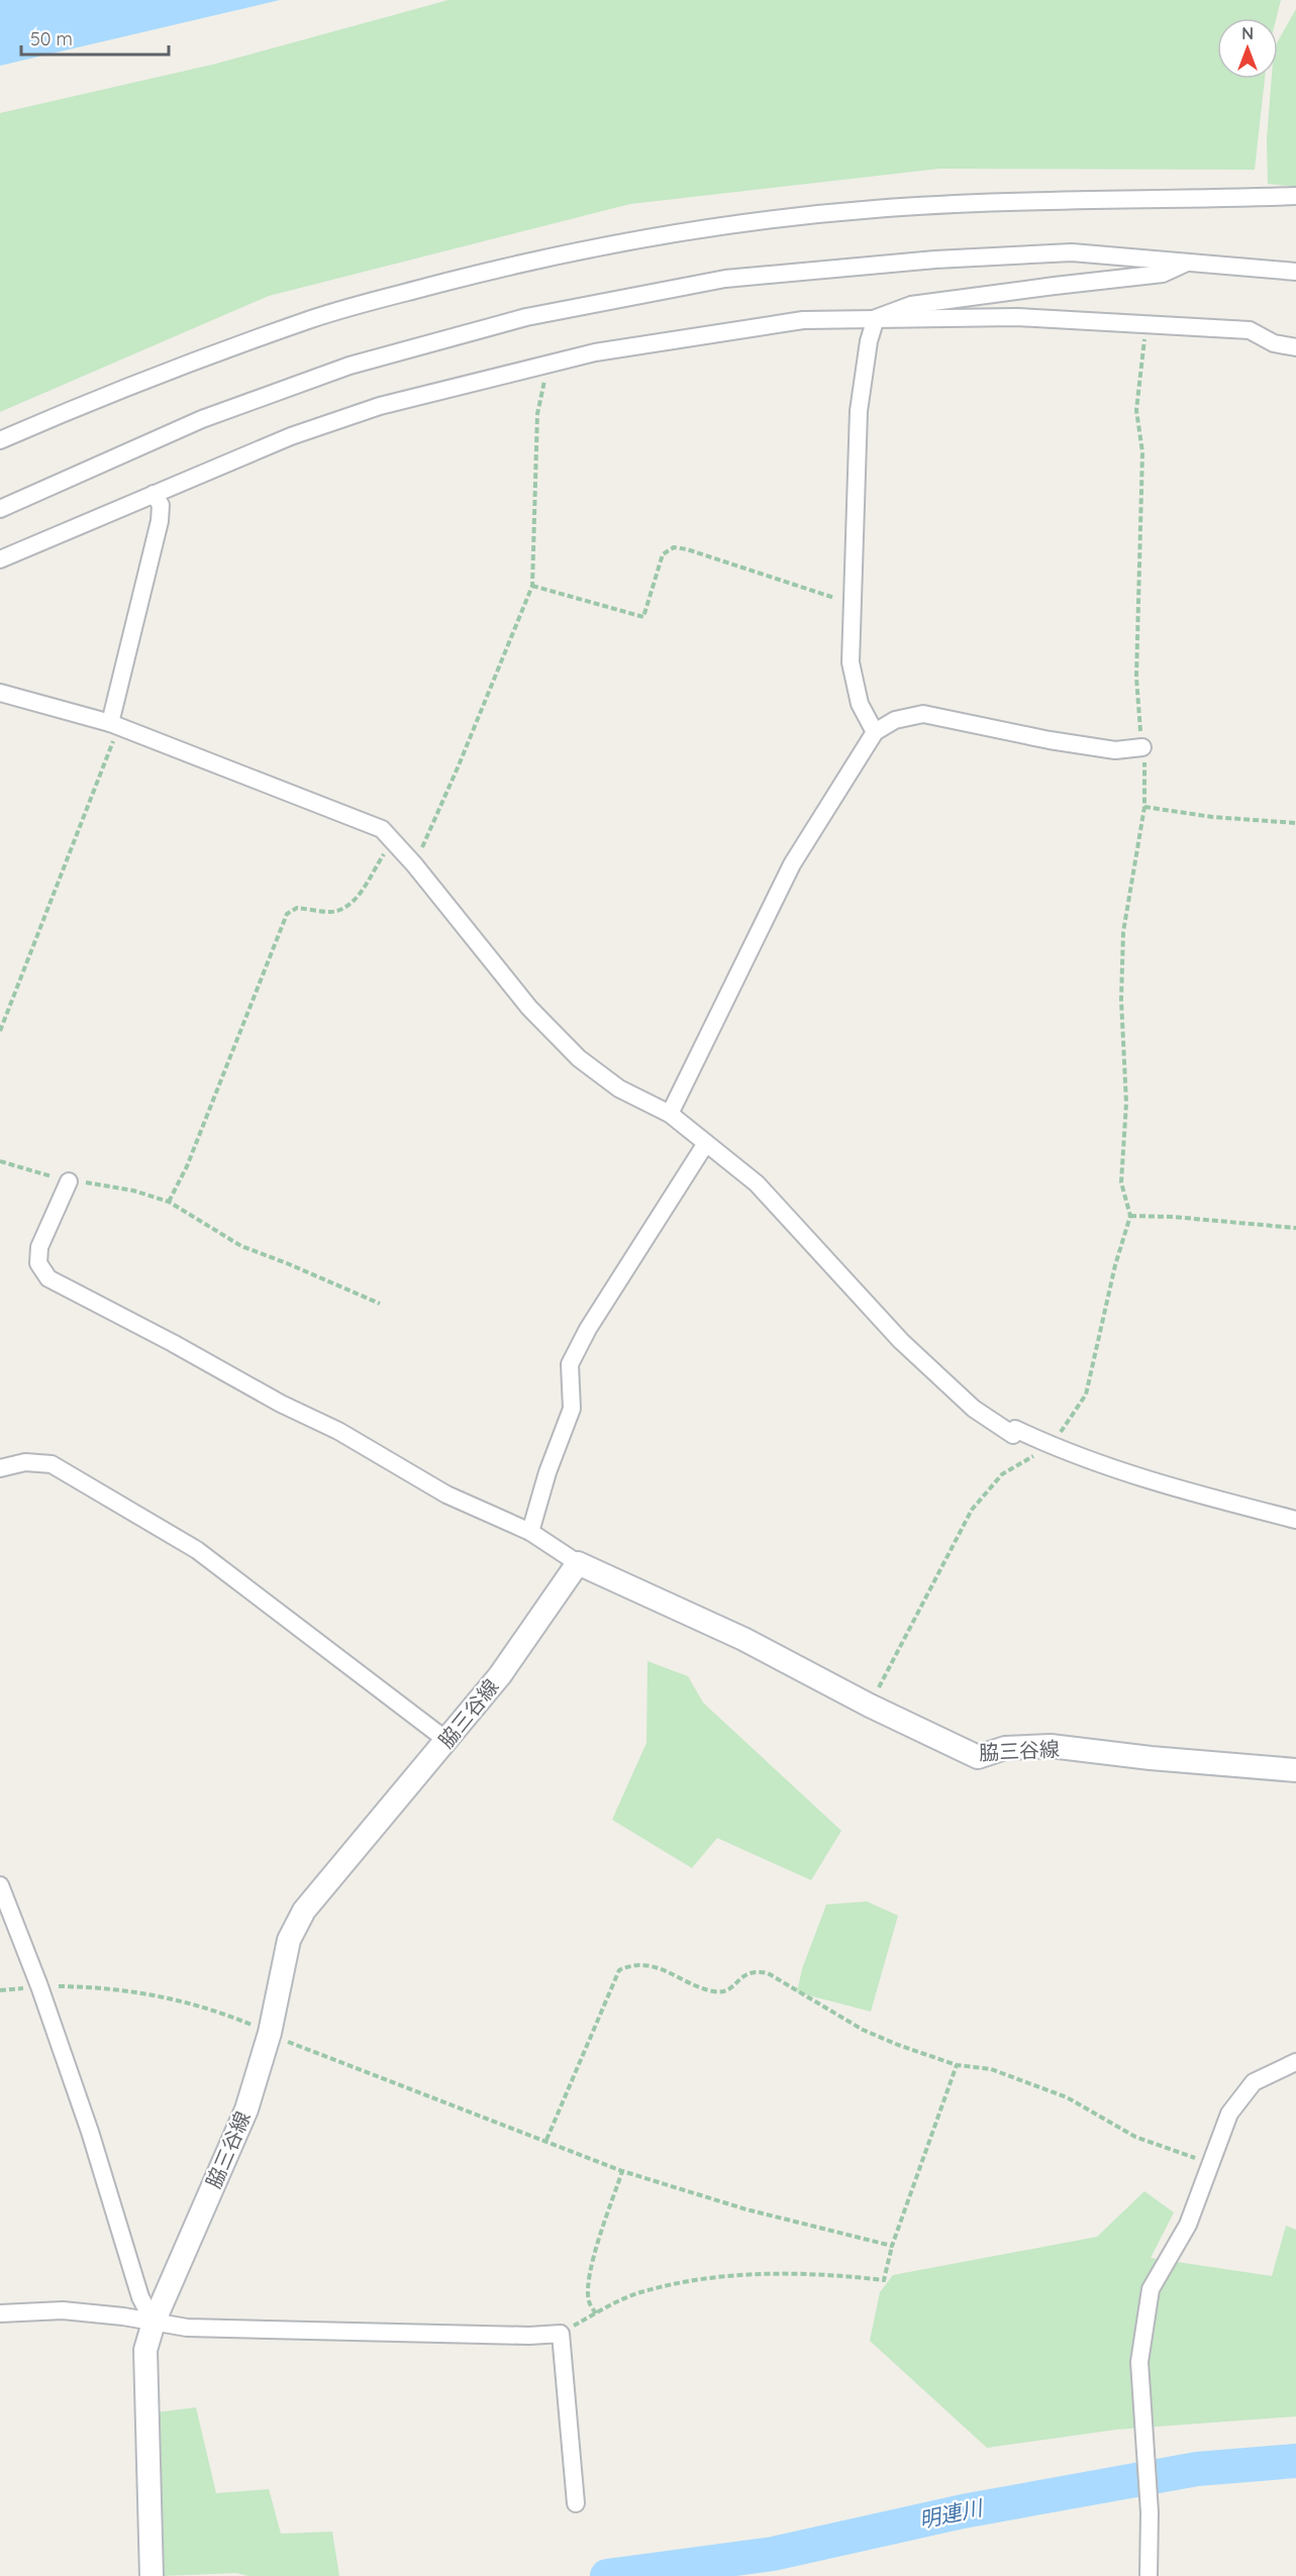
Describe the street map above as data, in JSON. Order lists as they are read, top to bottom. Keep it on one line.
{"streets":{"main road":["脇三谷線"]},"water":["明連川"],"scale_bar":"50 m","north":"top"}
